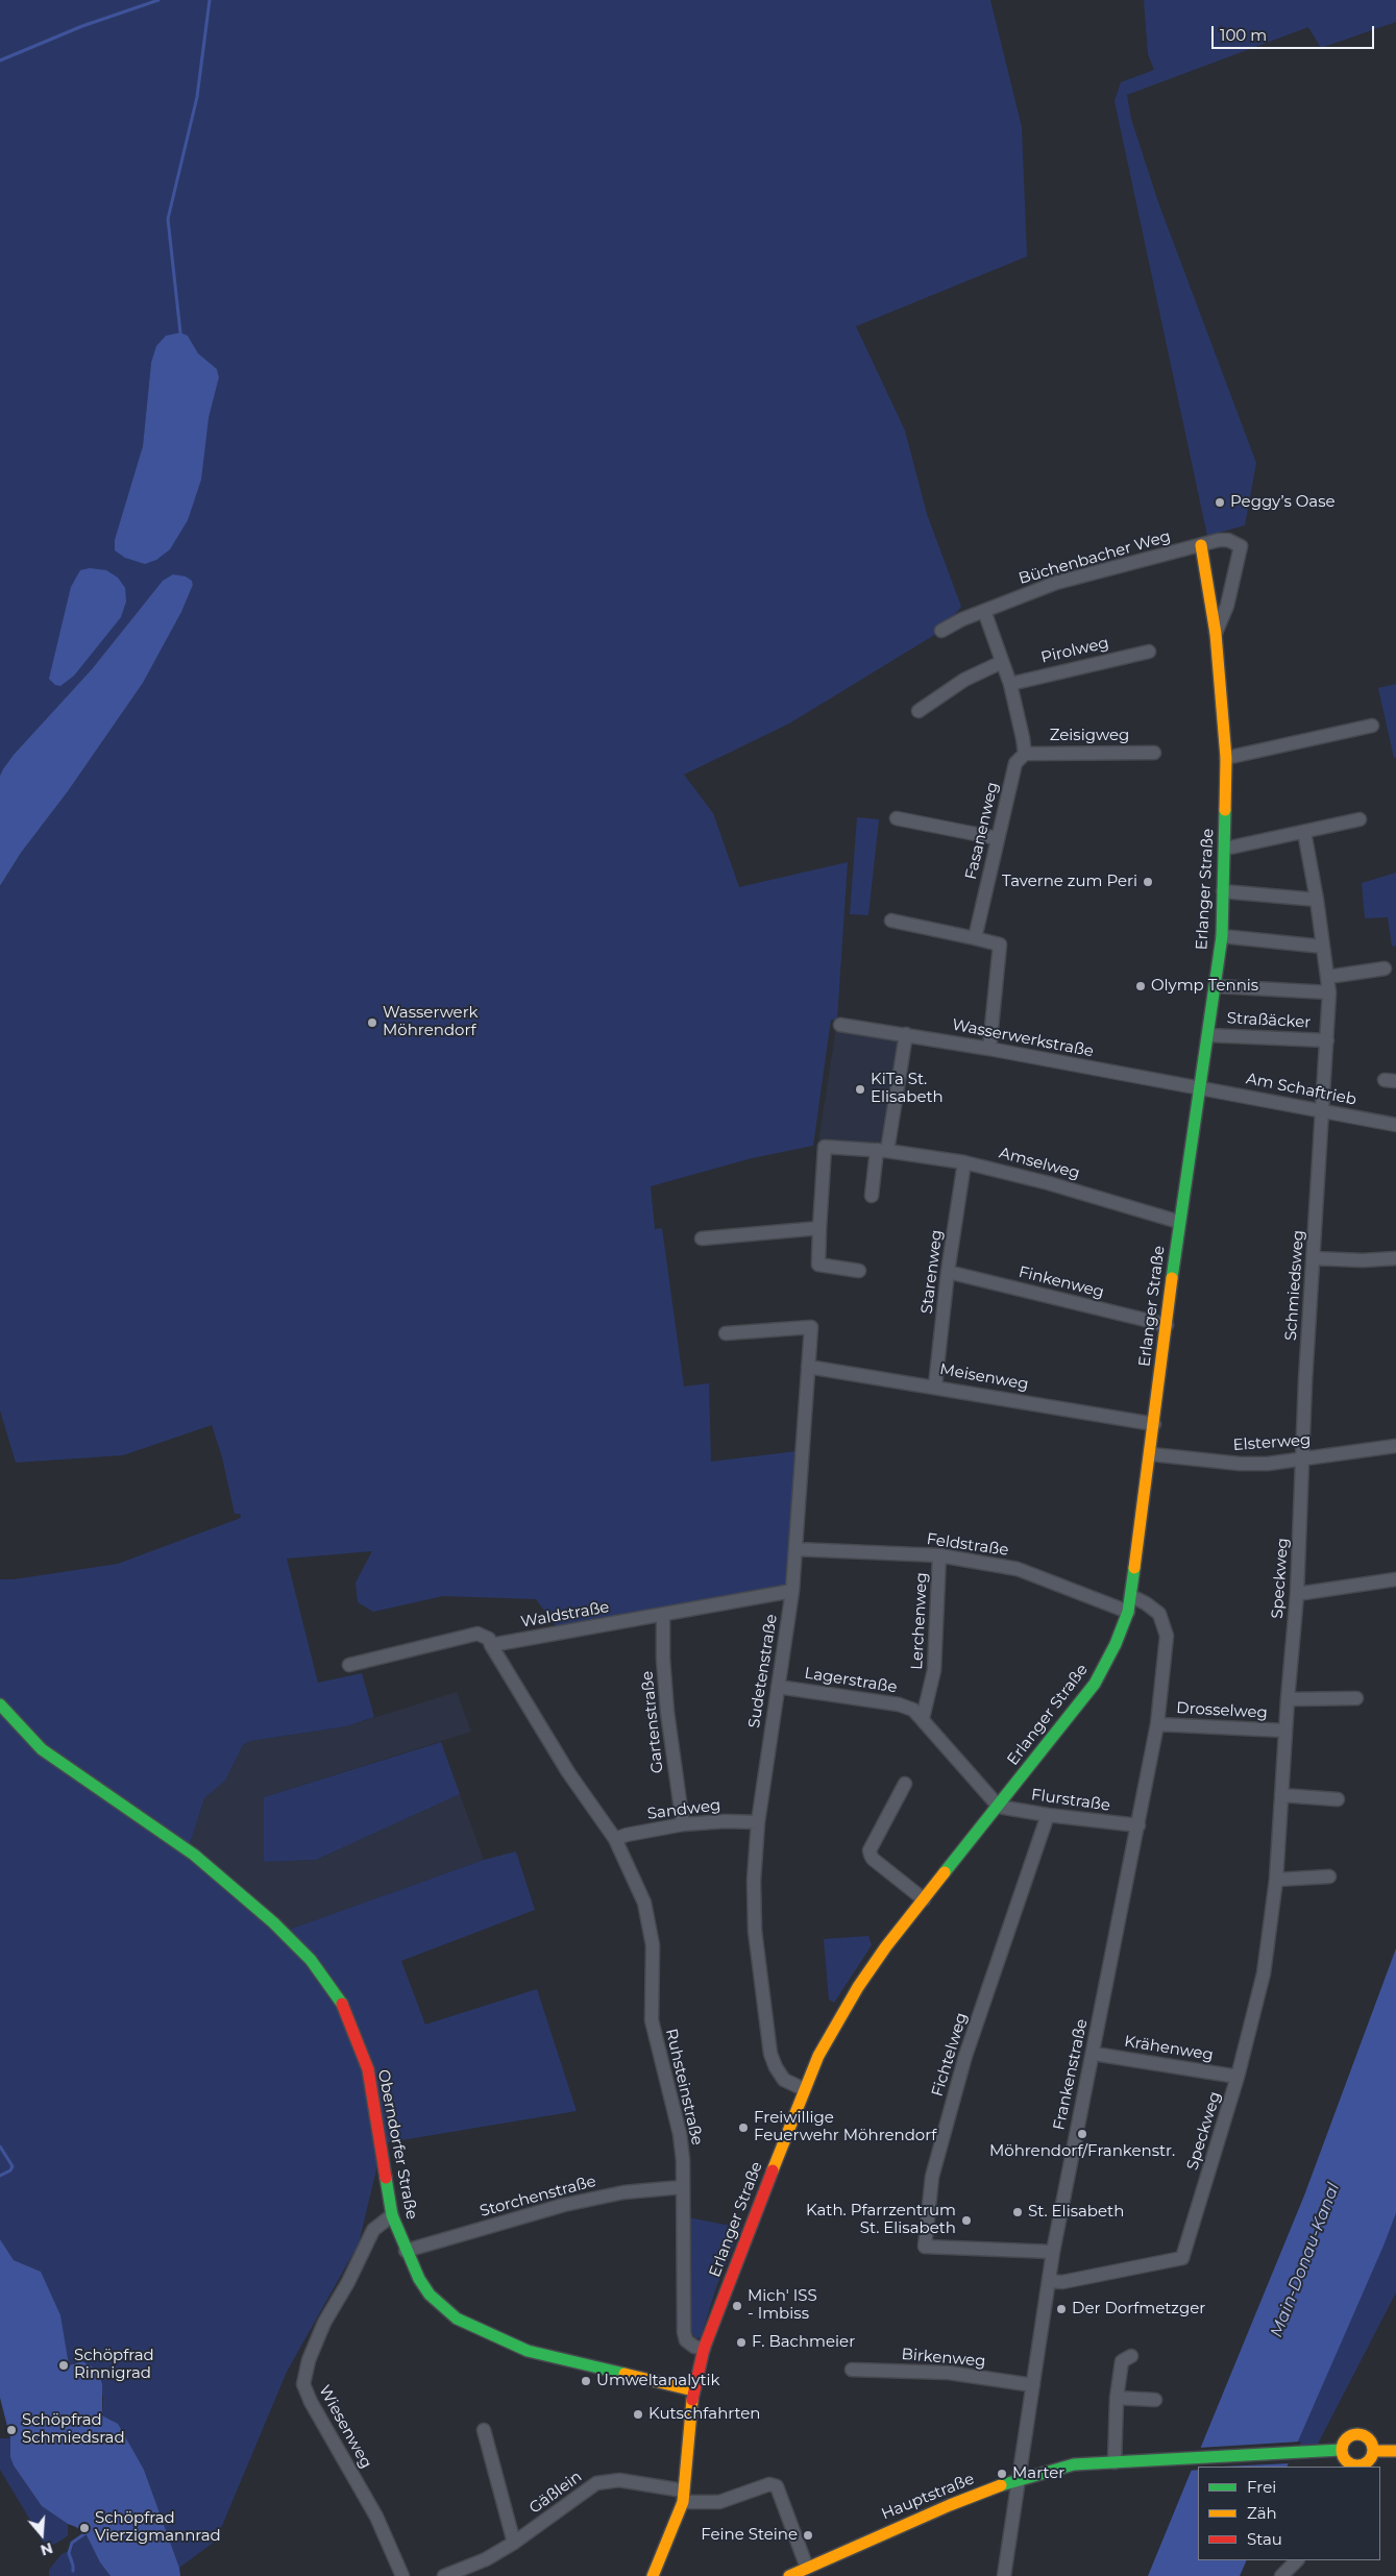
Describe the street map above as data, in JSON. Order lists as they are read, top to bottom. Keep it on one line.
{"streets":{"street":["Büchenbacher Weg","Pirolweg","Zeisigweg","Fasanenweg","Erlanger Straße","Straßäcker","Wasserwerkstraße","Am Schaftrieb","Amselweg","Starenweg","Finkenweg","Schmiedsweg","Meisenweg","Elsterweg","Feldstraße","Speckweg","Waldstraße","Lerchenweg","Sudetenstraße","Lagerstraße","Drosselweg","Gartenstraße","Flurstraße","Sandweg","Krähenweg","Fichtelweg","Frankenstraße","Ruhsteinstraße","Oberndorfer Straße","Storchenstraße","Birkenweg","Wiesenweg","Gäßlein","Hauptstraße"]},"crossings":[["Büchenbacher Weg","Erlanger Straße"],["Zeisigweg","Fasanenweg"],["Erlanger Straße","Straßäcker"],["Erlanger Straße","Wasserwerkstraße"],["Erlanger Straße","Am Schaftrieb"],["Erlanger Straße","Amselweg"],["Erlanger Straße","Finkenweg"],["Erlanger Straße","Meisenweg"],["Erlanger Straße","Elsterweg"],["Erlanger Straße","Feldstraße"],["Erlanger Straße","Sudetenstraße"],["Erlanger Straße","Lagerstraße"],["Erlanger Straße","Flurstraße"],["Erlanger Straße","Frankenstraße"],["Erlanger Straße","Ruhsteinstraße"],["Erlanger Straße","Oberndorfer Straße"],["Erlanger Straße","Gäßlein"],["Straßäcker","Am Schaftrieb"],["Straßäcker","Schmiedsweg"],["Wasserwerkstraße","Am Schaftrieb"],["Am Schaftrieb","Schmiedsweg"],["Amselweg","Starenweg"],["Starenweg","Finkenweg"],["Starenweg","Meisenweg"],["Schmiedsweg","Elsterweg"],["Schmiedsweg","Speckweg"],["Meisenweg","Sudetenstraße"],["Elsterweg","Speckweg"],["Feldstraße","Lerchenweg"],["Feldstraße","Sudetenstraße"],["Speckweg","Drosselweg"],["Speckweg","Krähenweg"],["Speckweg","Frankenstraße"],["Waldstraße","Sudetenstraße"],["Waldstraße","Gartenstraße"],["Waldstraße","Ruhsteinstraße"],["Lerchenweg","Lagerstraße"],["Sudetenstraße","Lagerstraße"],["Sudetenstraße","Sandweg"],["Lagerstraße","Flurstraße"],["Drosselweg","Frankenstraße"],["Gartenstraße","Sandweg"],["Flurstraße","Fichtelweg"],["Flurstraße","Frankenstraße"],["Sandweg","Ruhsteinstraße"],["Krähenweg","Frankenstraße"],["Fichtelweg","Frankenstraße"],["Frankenstraße","Birkenweg"],["Frankenstraße","Hauptstraße"],["Ruhsteinstraße","Storchenstraße"],["Oberndorfer Straße","Storchenstraße"],["Oberndorfer Straße","Wiesenweg"],["Gäßlein","Hauptstraße"]],"water":["Main-Donau-Kanal"],"places":["Peggy’s Oase","Taverne zum Peri","Olymp Tennis","Wasserwerk Möhrendorf","KiTa St. Elisabeth","Freiwillige Feuerwehr Möhrendorf","Möhrendorf/Frankenstr.","St. Elisabeth","Kath. Pfarrzentrum St. Elisabeth","Mich' ISS - Imbiss","Der Dorfmetzger","F. Bachmeier","Schöpfrad Rinnigrad","Umweltanalytik","Kutschfahrten","Schöpfrad Schmiedsrad","Marter","Schöpfrad Vierzigmannrad","Feine Steine"],"legend":["Frei","Zäh","Stau"],"scale_bar":"100 m","north":"bottom"}
